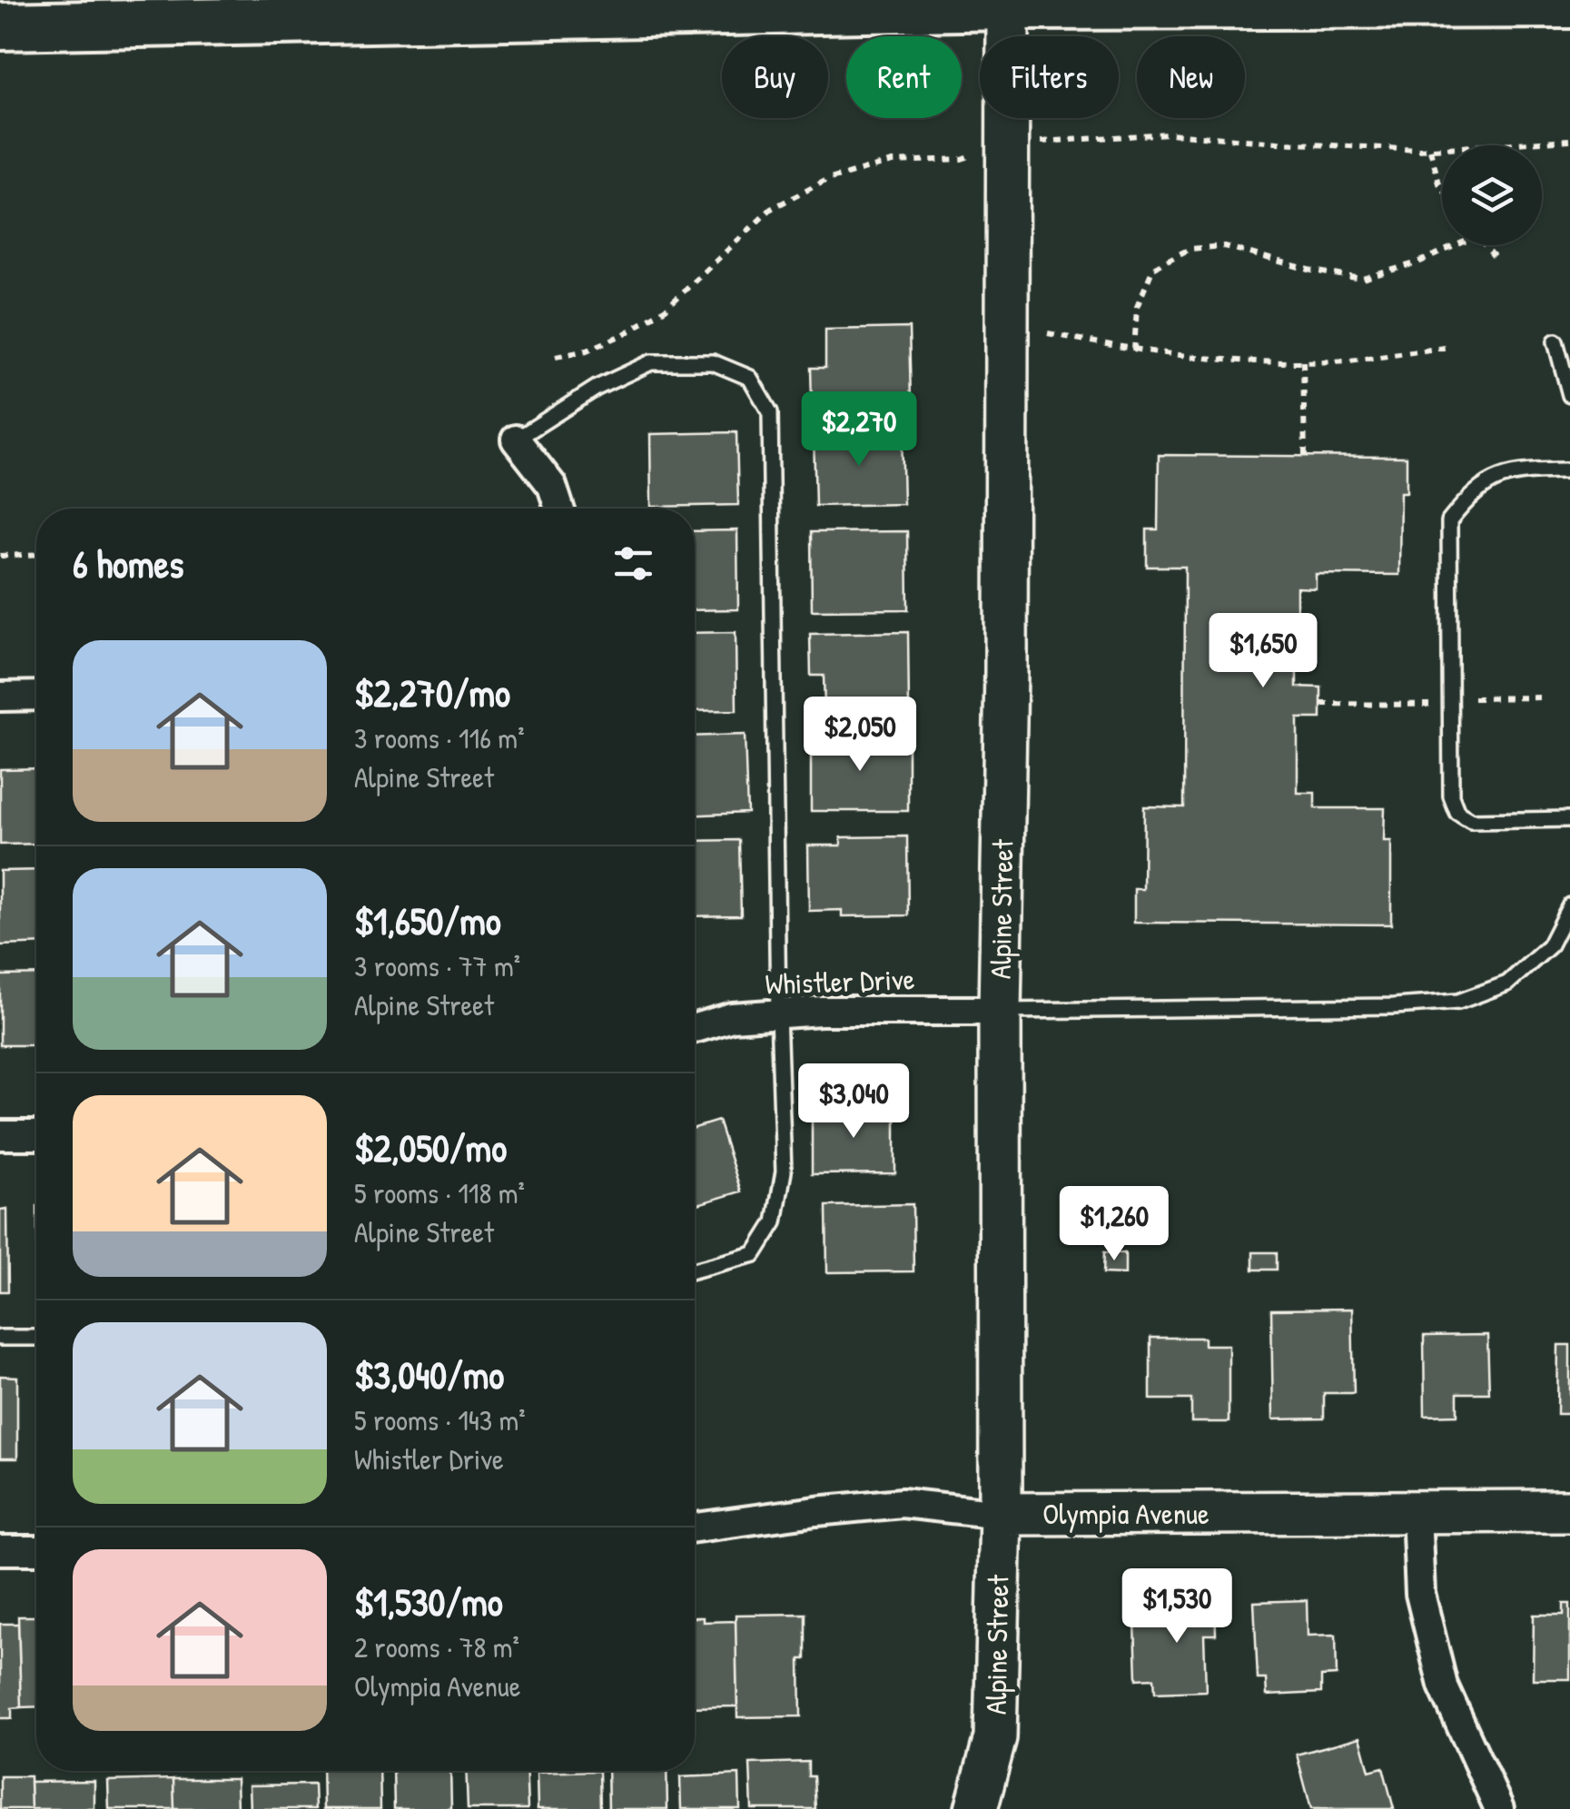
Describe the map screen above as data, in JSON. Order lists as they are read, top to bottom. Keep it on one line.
{"streets":{"street":["Alpine Street","Whistler Drive","Olympia Avenue"]},"crossings":[["Alpine Street","Whistler Drive"],["Alpine Street","Olympia Avenue"]],"page":{"chip":["Buy","Rent","Filters","New"],"price":["$2,270","$1,650","$2,050","$3,040","$1,260","$1,530"],"heading":"6 homes","list":[{"name":"$2,270/mo","note":"3 rooms · 116 m² · Alpine Street"},{"name":"$1,650/mo","note":"3 rooms · 77 m² · Alpine Street"},{"name":"$2,050/mo","note":"5 rooms · 118 m² · Alpine Street"},{"name":"$3,040/mo","note":"5 rooms · 143 m² · Whistler Drive"},{"name":"$1,530/mo","note":"2 rooms · 78 m² · Olympia Avenue"}]}}
